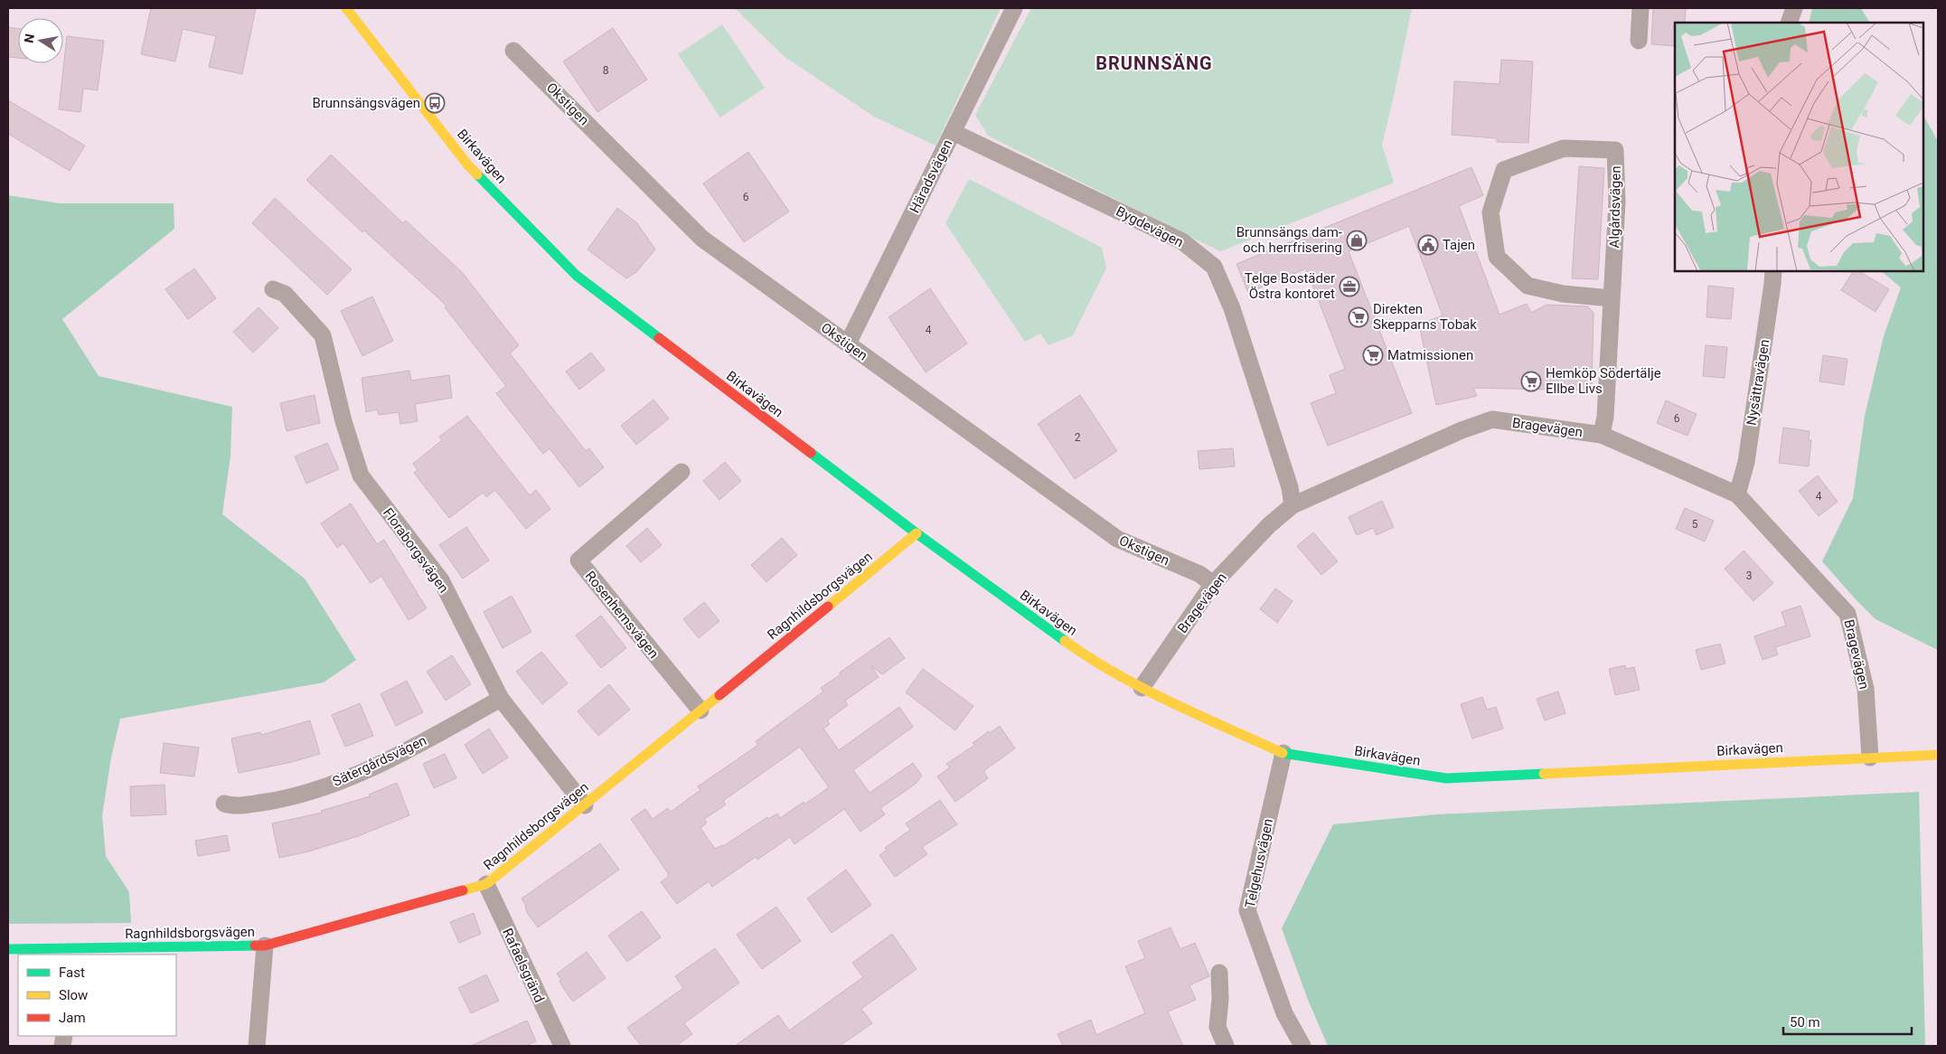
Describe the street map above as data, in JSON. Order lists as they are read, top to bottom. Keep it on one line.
{"streets":{"street":["Okstigen","Birkavägen","Häradsvägen","Algårdsvägen","Bygdevägen","Nysättravägen","Bragevägen","Floraborgsvägen","Ragnhildsborgsvägen","Rosenhemsvägen","Sätergårdsvägen","Telgehusvägen","Rafaelsgränd"]},"crossings":[["Okstigen","Häradsvägen"],["Okstigen","Bragevägen"],["Birkavägen","Bragevägen"],["Birkavägen","Ragnhildsborgsvägen"],["Birkavägen","Telgehusvägen"],["Häradsvägen","Bygdevägen"],["Algårdsvägen","Bragevägen"],["Bygdevägen","Bragevägen"],["Nysättravägen","Bragevägen"],["Floraborgsvägen","Ragnhildsborgsvägen"],["Floraborgsvägen","Sätergårdsvägen"],["Ragnhildsborgsvägen","Rosenhemsvägen"],["Ragnhildsborgsvägen","Rafaelsgränd"]],"districts":["BRUNNSÄNG"],"places":{"bus stop":["Brunnsängsvägen"],"shop":["Brunnsängs dam- och herrfrisering"],"public building":["Tajen"],"office":["Telge Bostäder Östra kontoret"],"supermarket":["Direkten Skepparns Tobak","Matmissionen","Hemköp Södertälje Ellbe Livs"]},"house_numbers":["8","6","4","6","2","4","5","3"],"legend":["Fast","Slow","Jam"],"scale_bar":"50 m","north":"left"}
